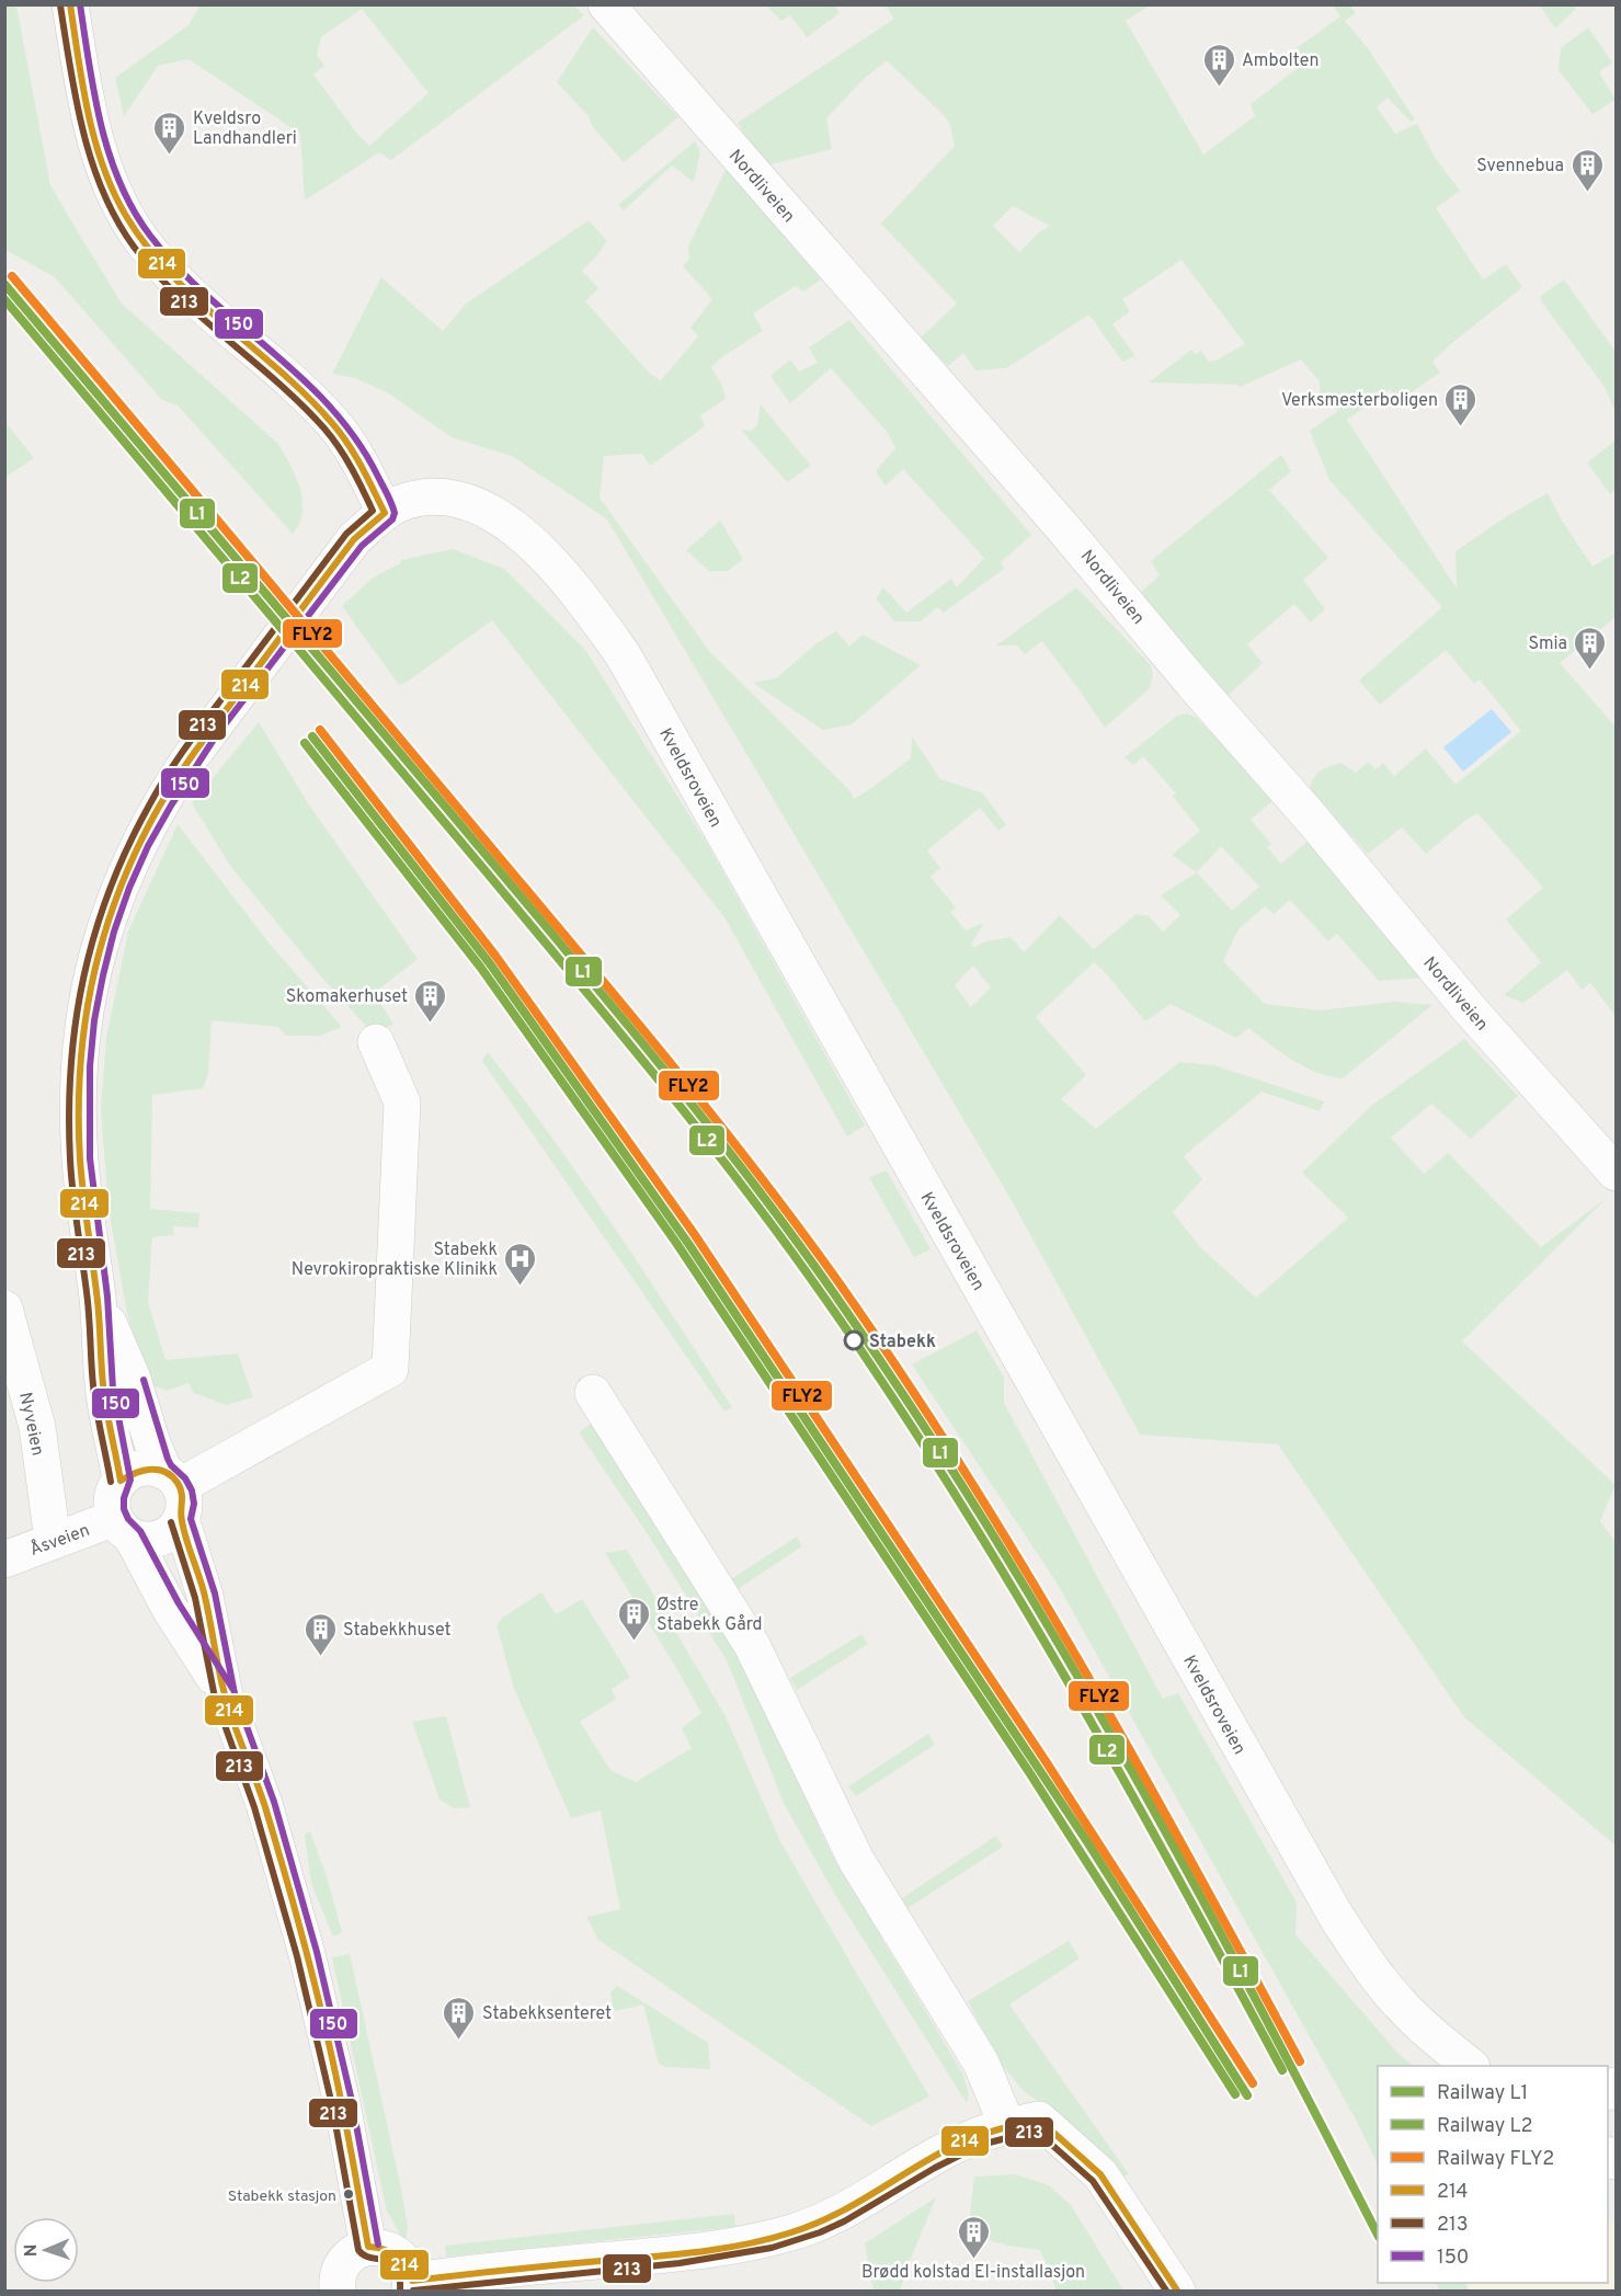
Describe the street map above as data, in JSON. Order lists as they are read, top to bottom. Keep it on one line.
{"streets":{"main road":["Nordliveien","Kveldsroveien","Nyveien","Åsveien"]},"crossings":[["Nyveien","Åsveien"]],"places":{"building":["Ambolten","Kveldsro Landhandleri","Svennebua","Verksmesterboligen","Smia","Skomakerhuset","Østre Stabekk Gård","Stabekkhuset","Stabekksenteret","Brødd kolstad El-installasjon"],"hospital":["Stabekk Nevrokiropraktiske Klinikk"],"other":["Stabekk","Stabekk stasjon"]},"lines":["transit line 214","transit line 150","transit line 213","rail line FLY2","rail line L1","rail line L2"],"legend":["Railway L1","Railway L2","Railway FLY2","214","213","150"],"north":"left"}
